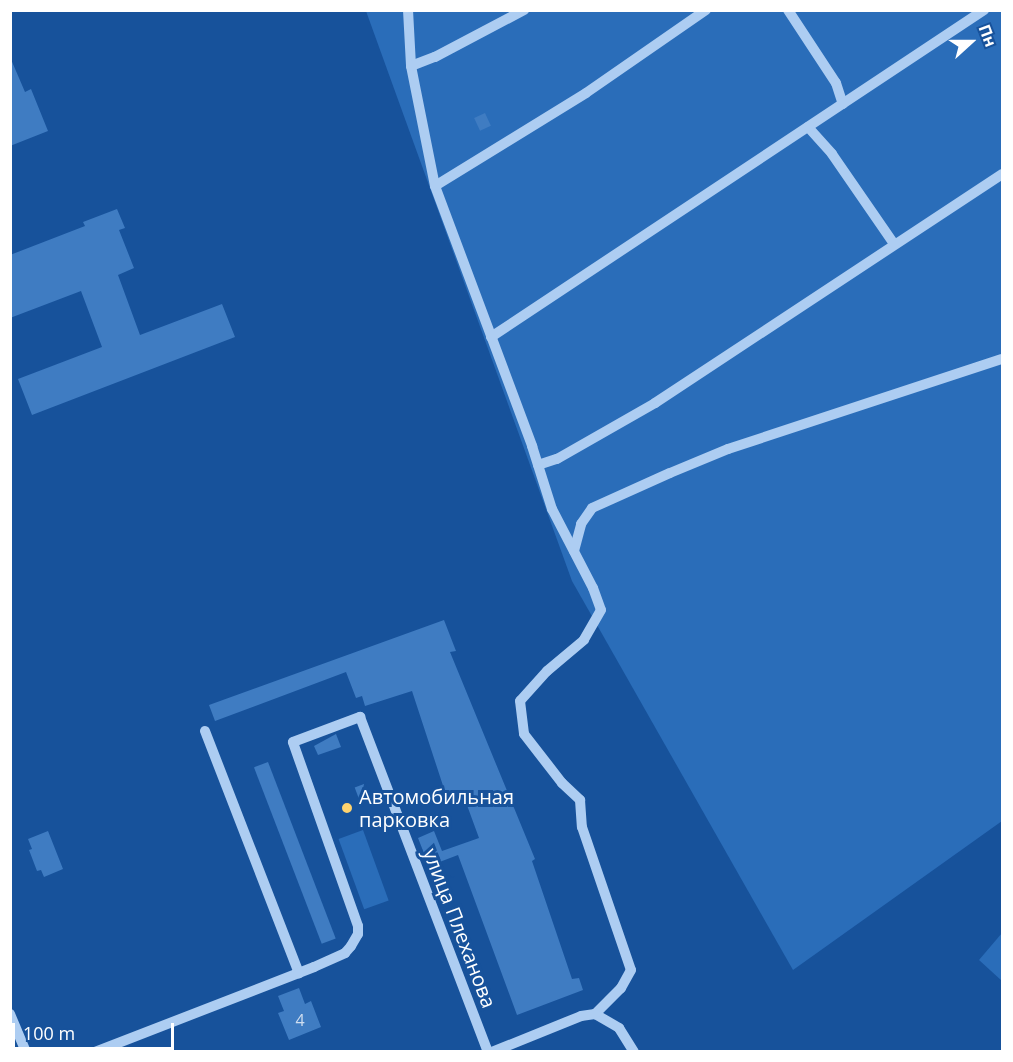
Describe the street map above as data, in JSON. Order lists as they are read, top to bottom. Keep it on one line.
{"streets":{"street":["улица Плеханова"]},"places":["Автомобильная парковка"],"house_numbers":["4"],"scale_bar":"100 m","north":"right"}
